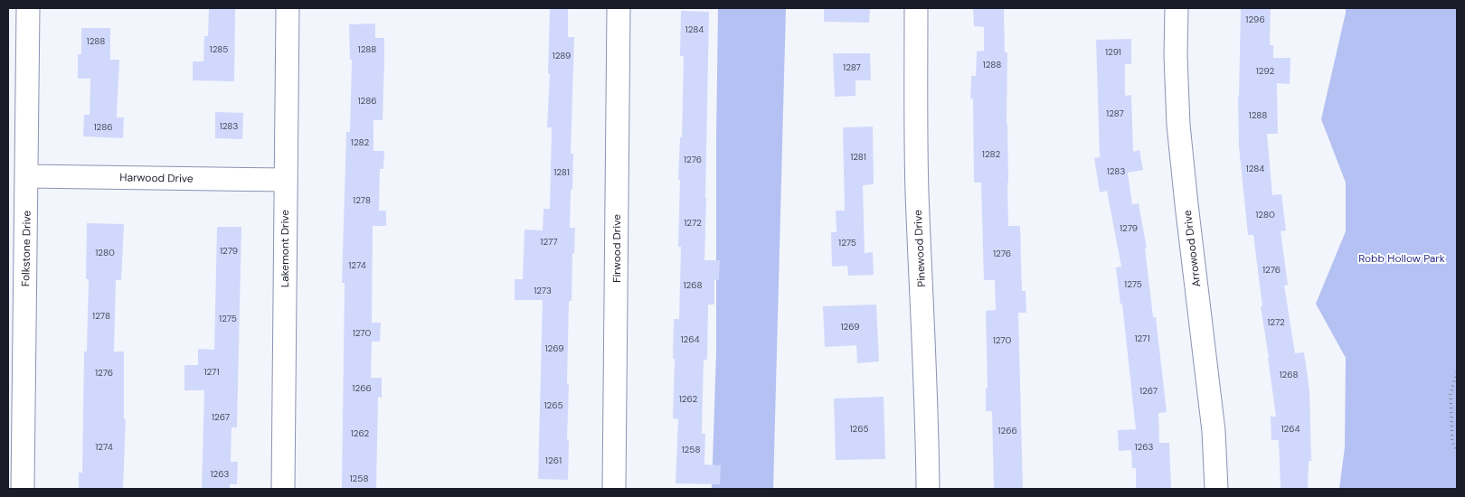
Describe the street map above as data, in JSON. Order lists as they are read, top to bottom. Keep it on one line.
{"streets":{"street":["Harwood Drive","Folkstone Drive","Lakemont Drive","Firwood Drive","Pinewood Drive","Arrowood Drive"]},"crossings":[["Harwood Drive","Folkstone Drive"],["Harwood Drive","Lakemont Drive"]],"parks":["Robb Hollow Park"],"house_numbers":["1296","1284","1288","1285","1288","1291","1289","1288","1287","1292","1286","1287","1288","1283","1286","1282","1282","1281","1276","1284","1283","1281","1278","1280","1272","1279","1277","1275","1279","1280","1276","1274","1276","1275","1268","1273","1278","1275","1272","1269","1270","1271","1264","1270","1269","1271","1276","1268","1266","1267","1262","1265","1267","1265","1264","1266","1262","1274","1263","1258","1261","1263","1258"]}
